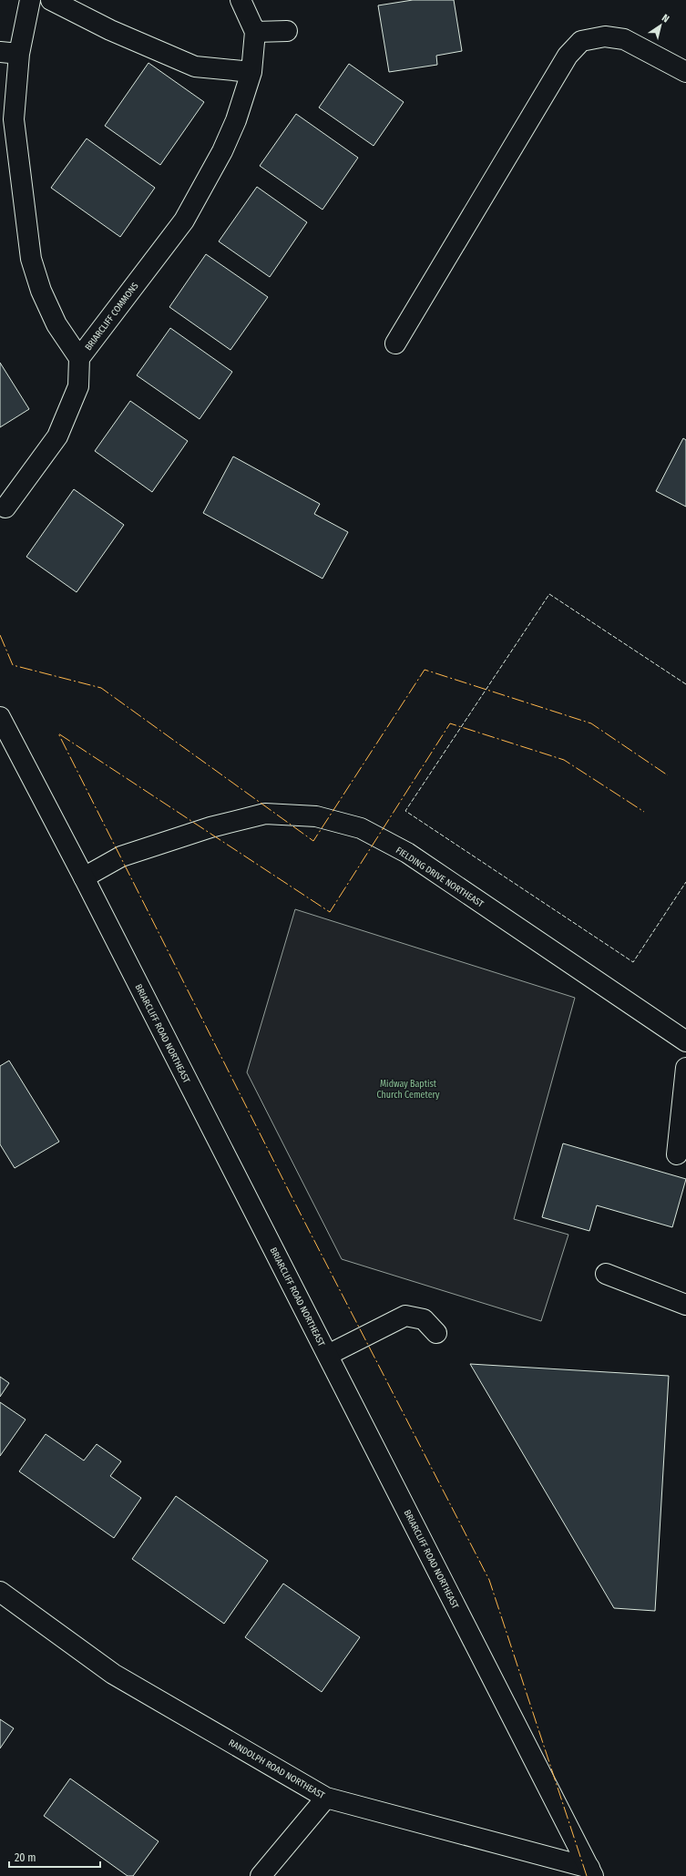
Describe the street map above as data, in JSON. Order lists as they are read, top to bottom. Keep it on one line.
{"streets":{"street":["BRIARCLIFF COMMONS","FIELDING DRIVE NORTHEAST","BRIARCLIFF ROAD NORTHEAST","RANDOLPH ROAD NORTHEAST"]},"crossings":[["FIELDING DRIVE NORTHEAST","BRIARCLIFF ROAD NORTHEAST"],["BRIARCLIFF ROAD NORTHEAST","RANDOLPH ROAD NORTHEAST"]],"parks":["Midway Baptist Church Cemetery"],"scale_bar":"20 m","north":"top right"}
